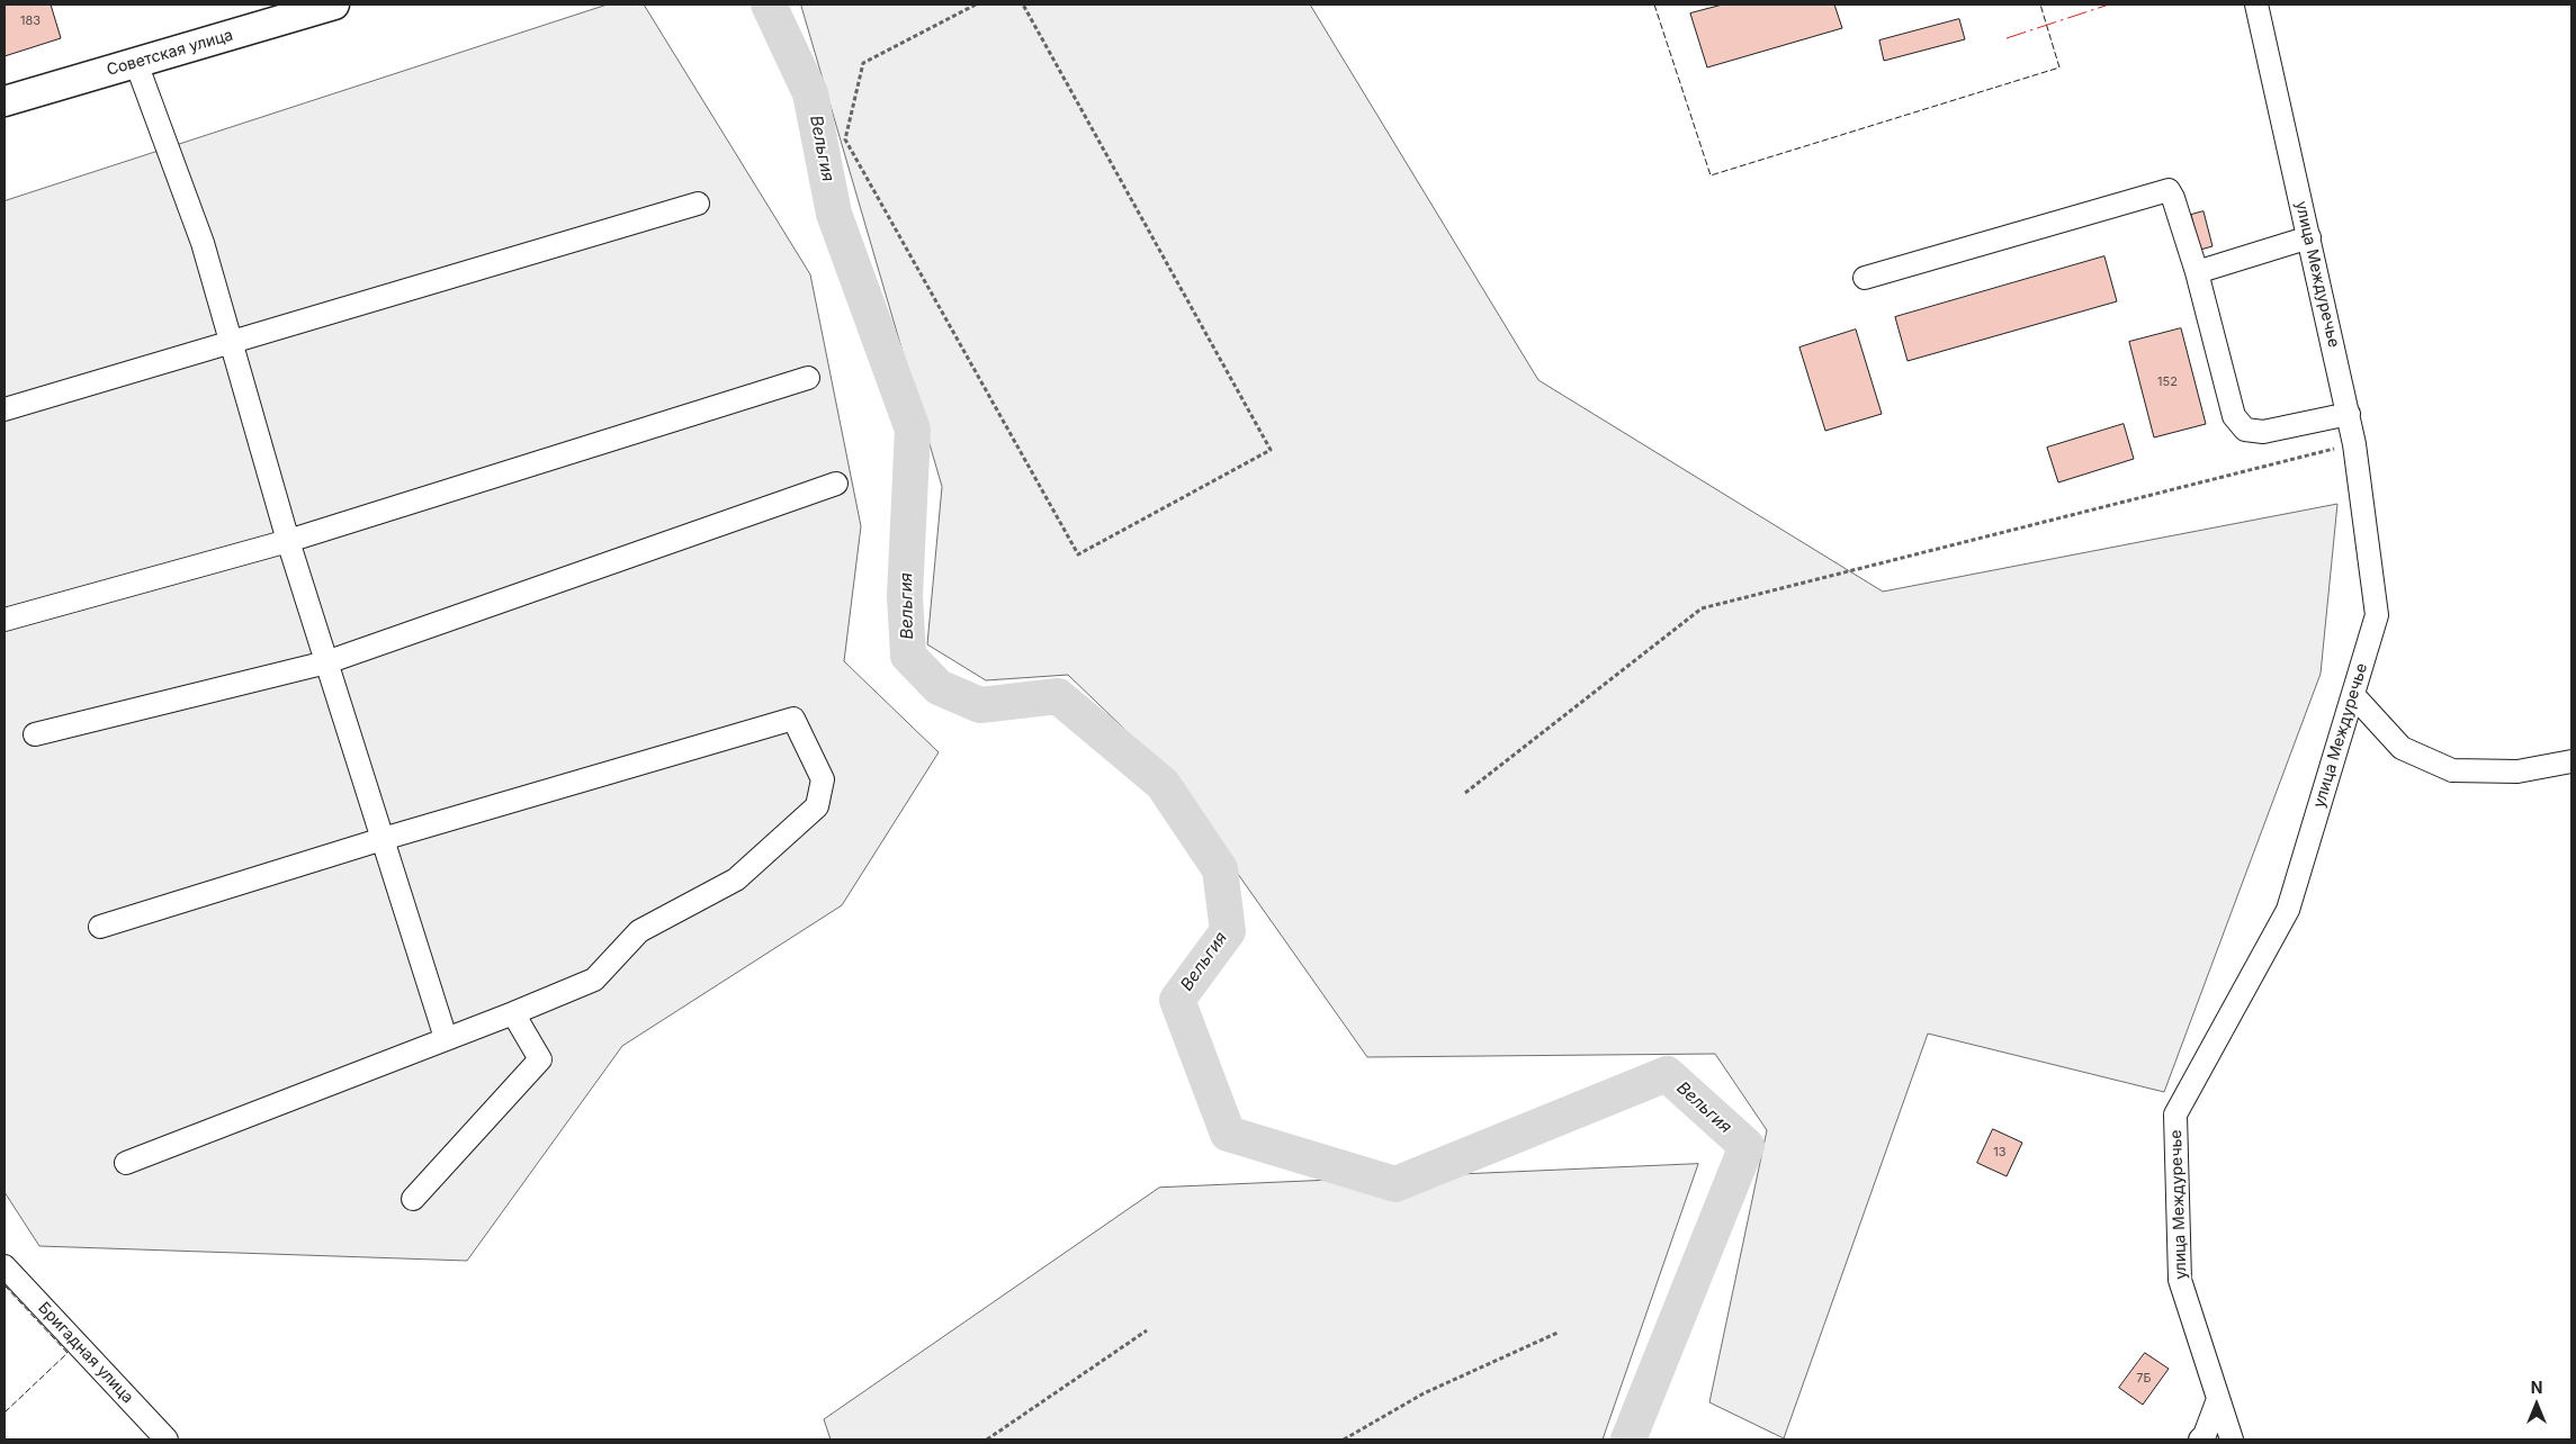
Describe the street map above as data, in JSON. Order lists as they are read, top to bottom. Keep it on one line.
{"streets":{"main road":["Советская улица"],"street":["улица Междуречье","Бригадная улица"]},"water":["Вельгия"],"house_numbers":["183","152","13","7Б"],"north":"top"}
